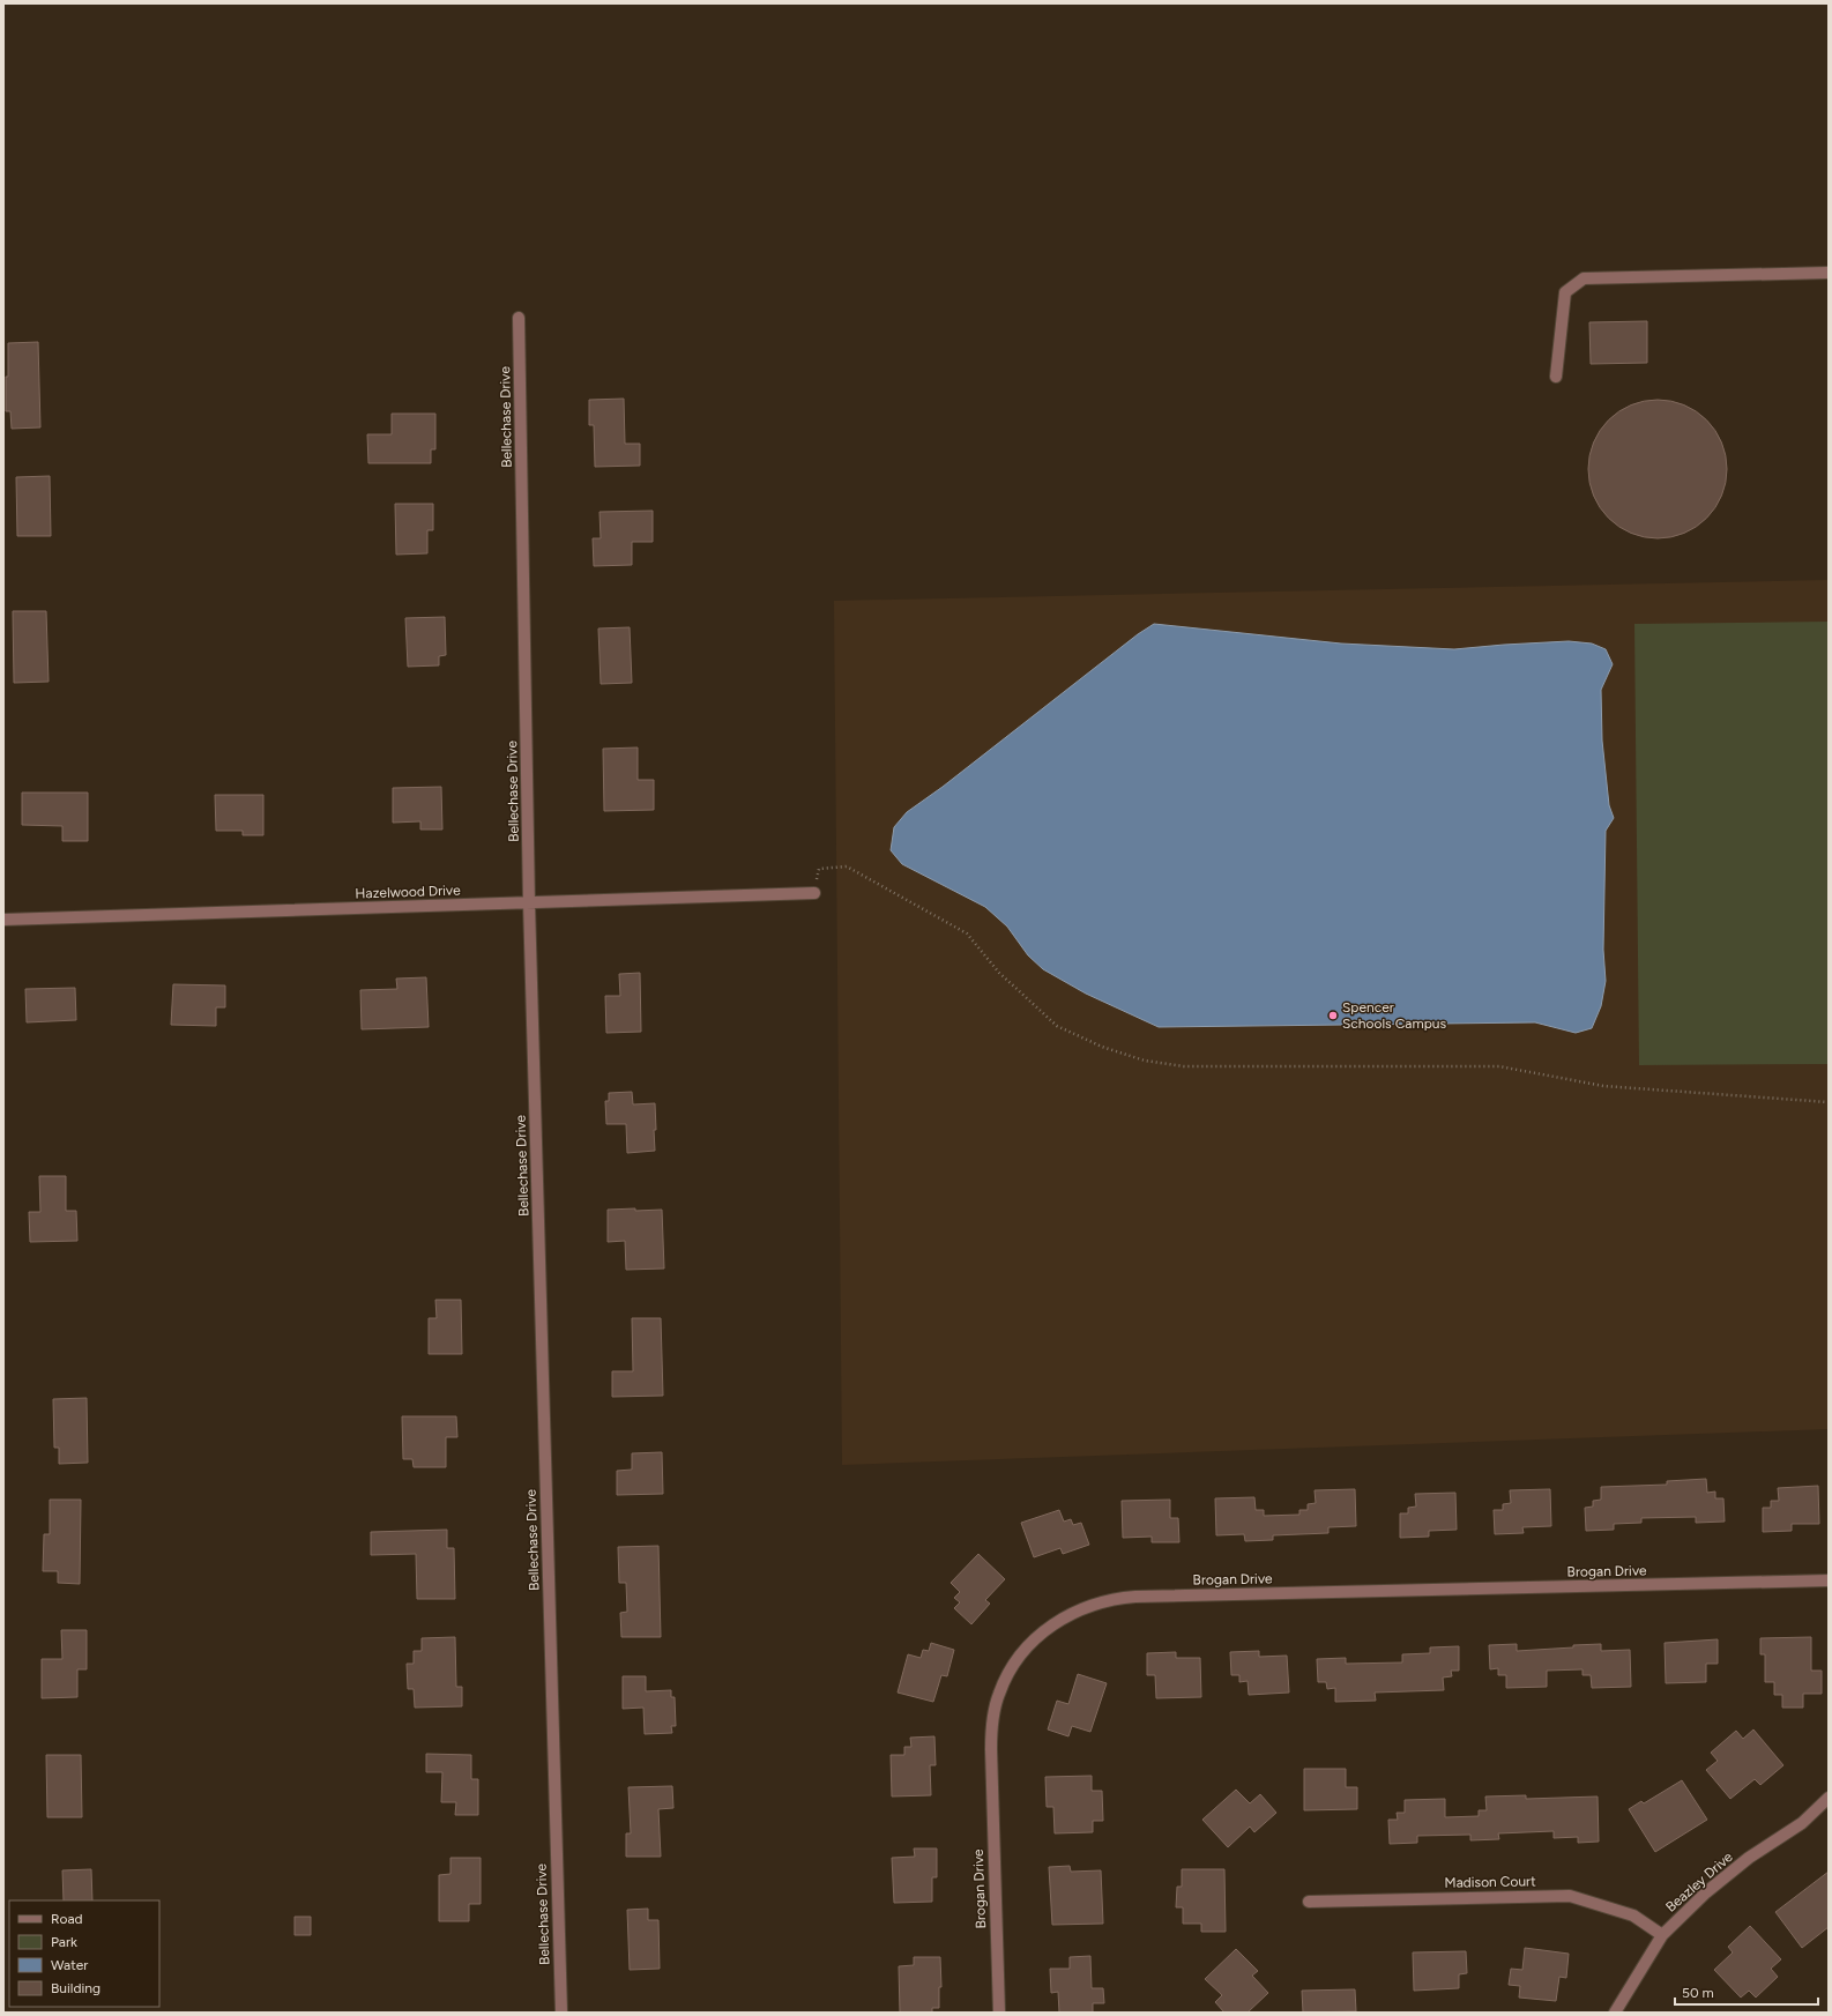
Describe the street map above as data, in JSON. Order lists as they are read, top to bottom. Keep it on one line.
{"streets":{"street":["Bellechase Drive","Hazelwood Drive","Brogan Drive","Madison Court","Beazley Drive"]},"crossings":[["Bellechase Drive","Hazelwood Drive"],["Madison Court","Beazley Drive"]],"places":["Spencer Schools Campus"],"legend":["Road","Park","Water","Building"],"scale_bar":"50 m"}
